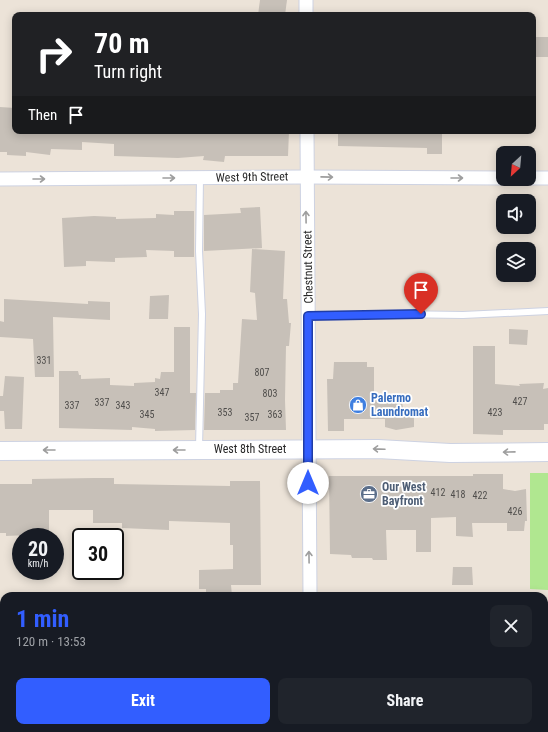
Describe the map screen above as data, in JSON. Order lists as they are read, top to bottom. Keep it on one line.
{"streets":{"street":["West 9th Street","Chestnut Street","West 8th Street"]},"crossings":[["West 9th Street","Chestnut Street"],["Chestnut Street","West 8th Street"]],"one_way":["West 9th Street","Chestnut Street","West 8th Street"],"places":{"shop":["Palermo Laundromat"],"office":["Our West Bayfront"]},"house_numbers":["331","807","347","803","427","337","337","343","353","423","345","363","357","412","418","422","426"],"north":"bottom left","page":{"turn":["70 m","Turn right"],"then":"Then","speed":"20 km/h","limit":"30","heading":["1 min","120 m · 13:53"],"buttons":["Exit","Share"]}}
